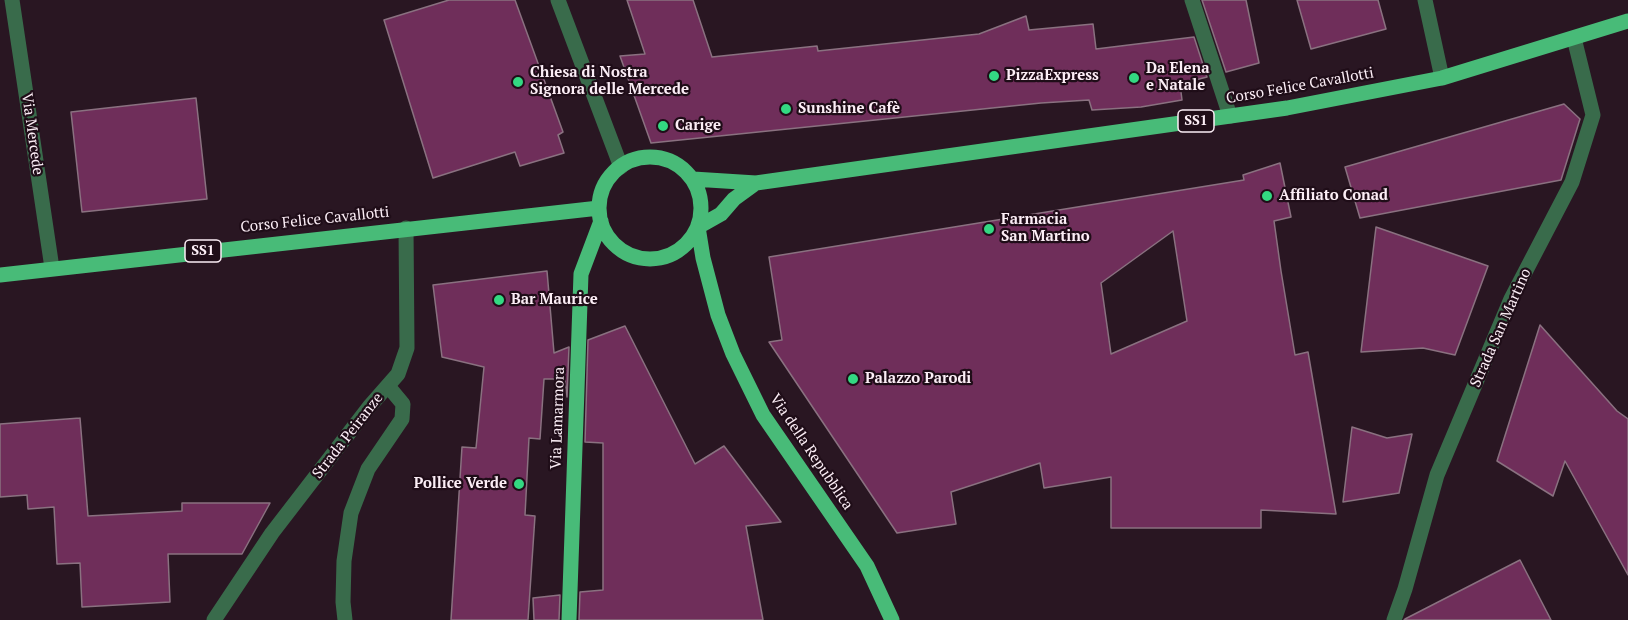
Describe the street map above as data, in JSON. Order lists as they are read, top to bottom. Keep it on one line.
{"streets":{"main road":["Corso Felice Cavallotti","SS1","Via Lamarmora","Via della Repubblica"],"street":["Via Mercede","Strada San Martino","Strada Peiranze"]},"crossings":[["Corso Felice Cavallotti","Via Mercede"],["Corso Felice Cavallotti","Strada San Martino"],["Corso Felice Cavallotti","Via Lamarmora"],["Corso Felice Cavallotti","Strada Peiranze"],["Corso Felice Cavallotti","Via della Repubblica"],["Via Lamarmora","Via della Repubblica"]],"places":["PizzaExpress","Da Elena e Natale","Chiesa di Nostra Signora delle Mercede","Sunshine Cafè","Carige","Affiliato Conad","Farmacia San Martino","Bar Maurice","Palazzo Parodi","Pollice Verde"]}
